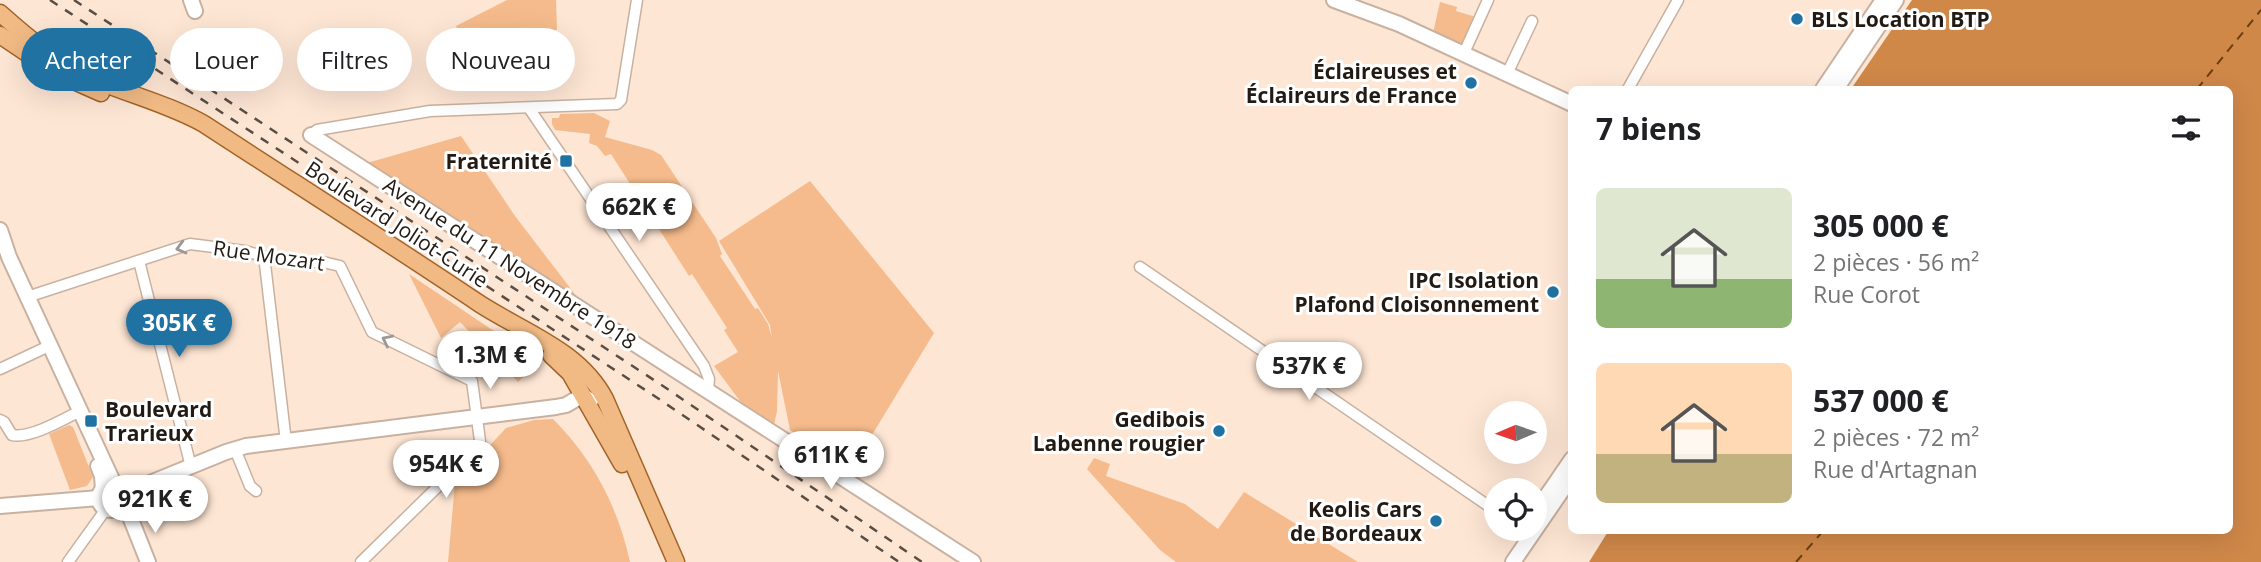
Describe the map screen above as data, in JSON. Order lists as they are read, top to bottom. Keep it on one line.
{"streets":{"main road":["Boulevard Joliot-Curie","Avenue du 11 Novembre 1918"],"street":["Rue Mozart"]},"one_way":["Rue Mozart"],"places":{"other":["BLS Location BTP","Éclaireuses et Éclaireurs de France","IPC Isolation Plafond Cloisonnement","Gedibois Labenne rougier","Keolis Cars de Bordeaux"],"transit":["Fraternité","Boulevard Trarieux"]},"north":"left","page":{"chip":["Acheter","Louer","Filtres","Nouveau"],"heading":"7 biens","list":[{"name":"305 000 €","note":"2 pièces · 56 m² · Rue Corot"},{"name":"537 000 €","note":"2 pièces · 72 m² · Rue d'Artagnan"}],"price":["662K €","305K €","1.3M €","537K €","611K €","954K €","921K €"]}}
